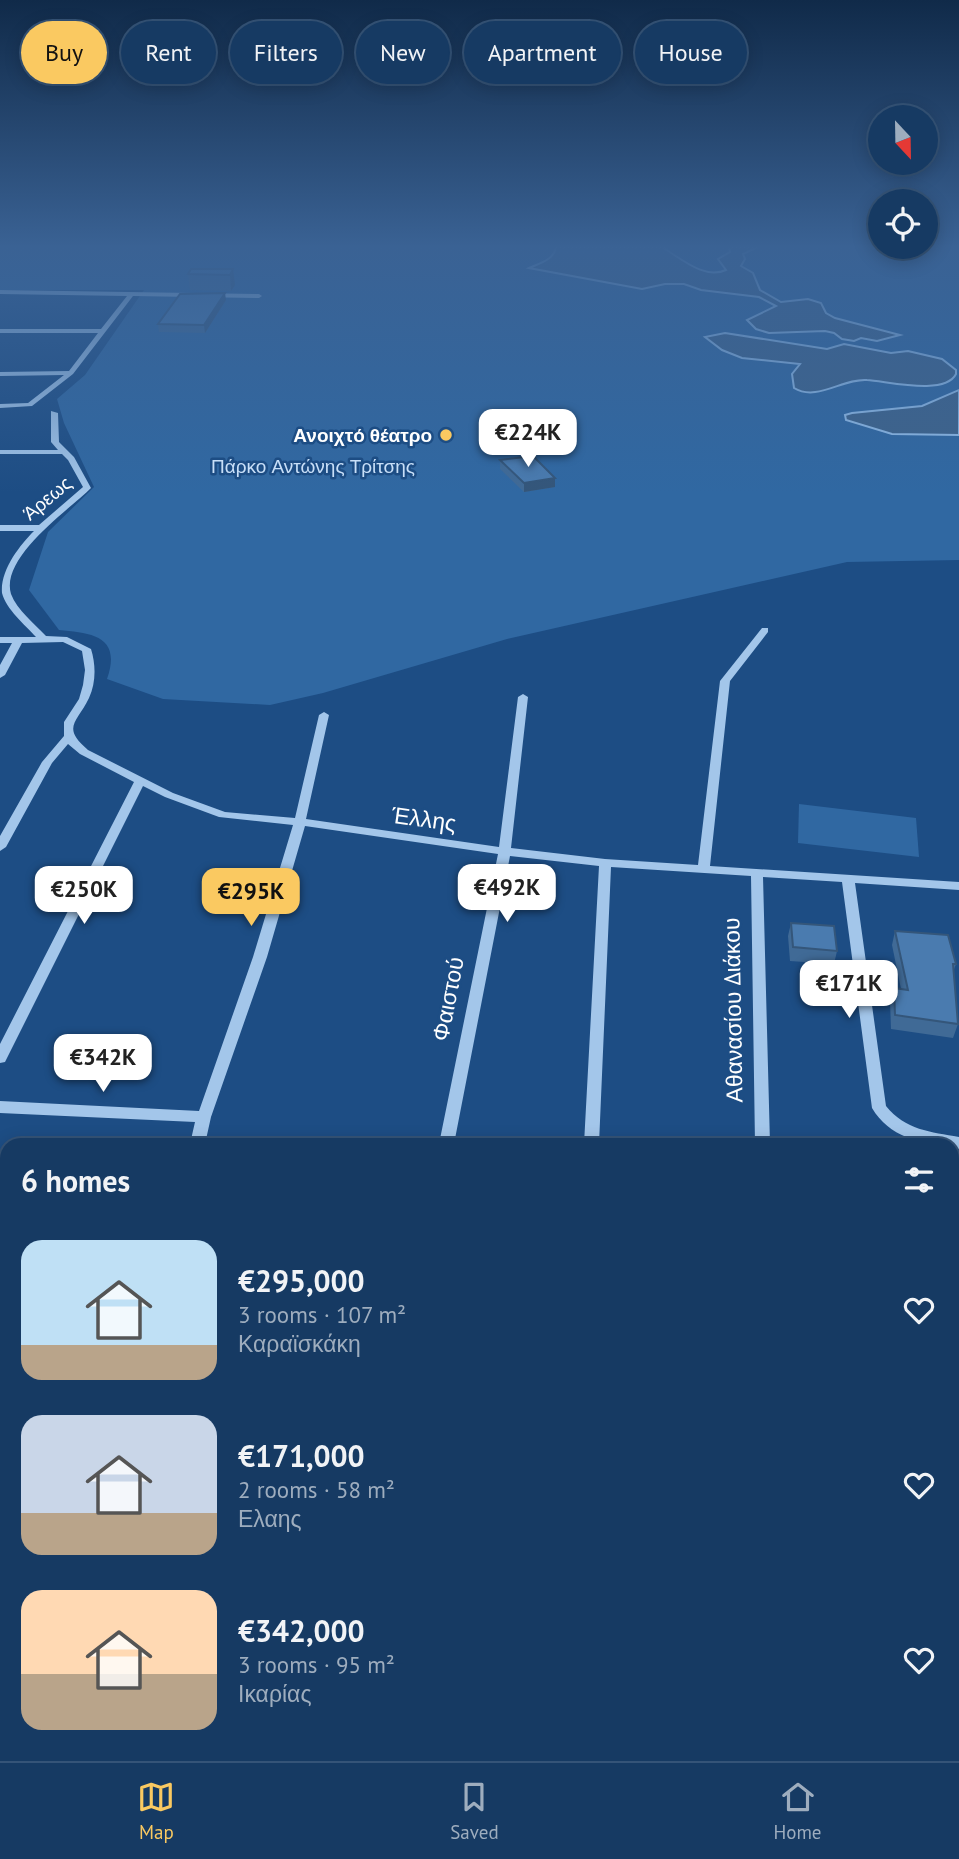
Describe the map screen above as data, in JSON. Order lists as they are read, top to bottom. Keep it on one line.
{"streets":{"street":["Άρεως","Έλλης","Φαιστού","Αθανασίου Διάκου"]},"crossings":[["Έλλης","Φαιστού"],["Έλλης","Αθανασίου Διάκου"]],"parks":["Πάρκο Αντώνης Τρίτσης"],"places":["Ανοιχτό θέατρο"],"north":"bottom","page":{"chip":["Buy","Rent","Filters","New","Apartment","House"],"price":["€224K","€492K","€250K","€295K","€171K","€342K"],"heading":"6 homes","list":[{"name":"€295,000","note":"3 rooms · 107 m² · Καραϊσκάκη"},{"name":"€171,000","note":"2 rooms · 58 m² · Ελαης"},{"name":"€342,000","note":"3 rooms · 95 m² · Ικαρίας"}],"tabs":["Map","Saved","Home"]}}
